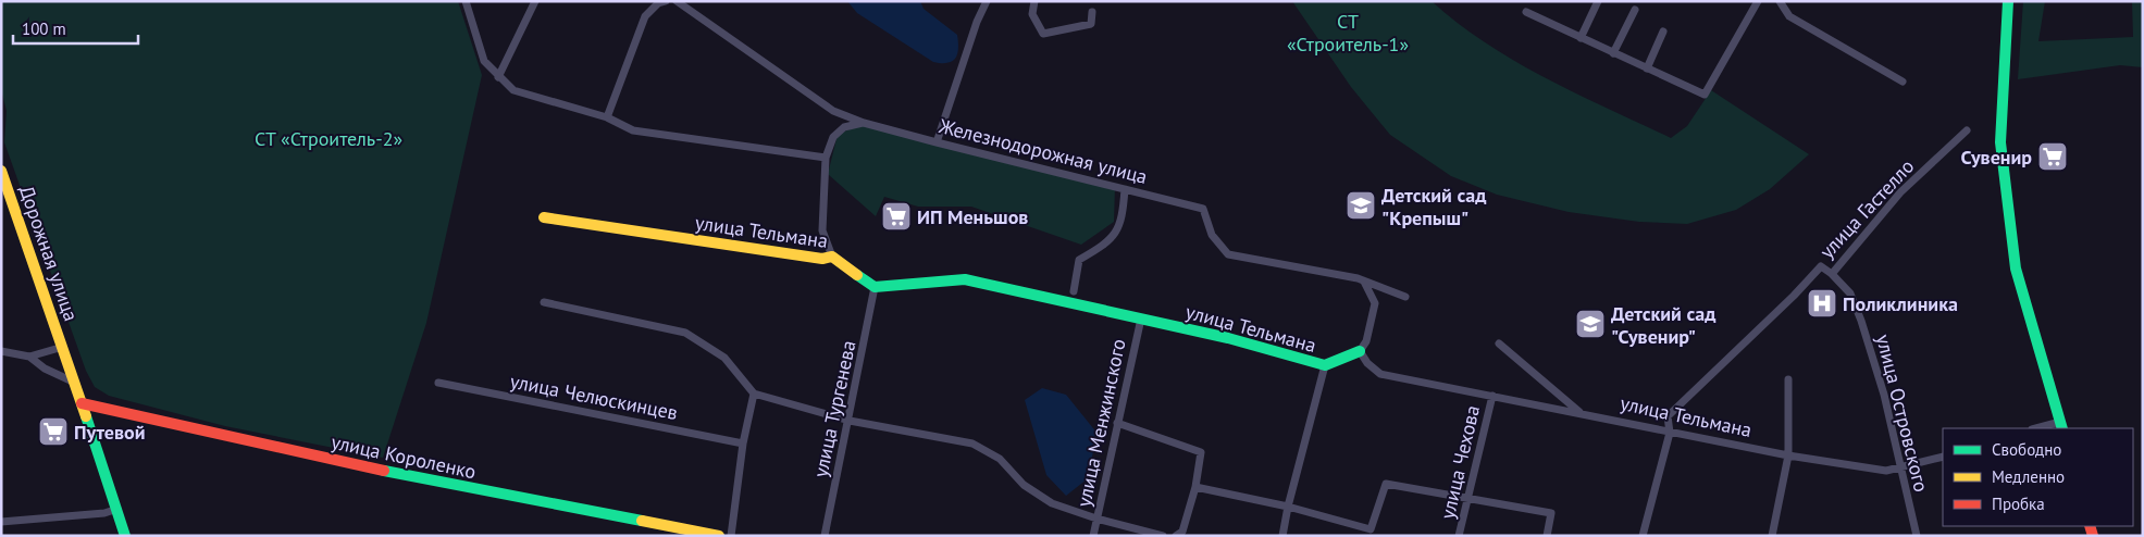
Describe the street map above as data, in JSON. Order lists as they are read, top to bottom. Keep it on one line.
{"streets":{"street":["Железнодорожная улица","улица Гастелло","улица Тельмана","Дорожная улица","улица Челюскинцев","улица Тургенева","улица Островского","улица Менжинского","улица Короленко","улица Чехова"]},"crossings":[["улица Гастелло","улица Тельмана"],["улица Гастелло","улица Островского"],["улица Тельмана","улица Тургенева"],["улица Тельмана","улица Островского"],["улица Тельмана","улица Менжинского"],["улица Тельмана","улица Чехова"],["Дорожная улица","улица Короленко"]],"parks":["СТ «Строитель-1»","СТ «Строитель-2»"],"places":{"supermarket":["Сувенир","ИП Меньшов","Путевой"],"school or university":["Детский сад \"Крепыш\"","Детский сад \"Сувенир\""],"hospital":["Поликлиника"]},"legend":["Свободно","Медленно","Пробка"],"scale_bar":"100 m"}
